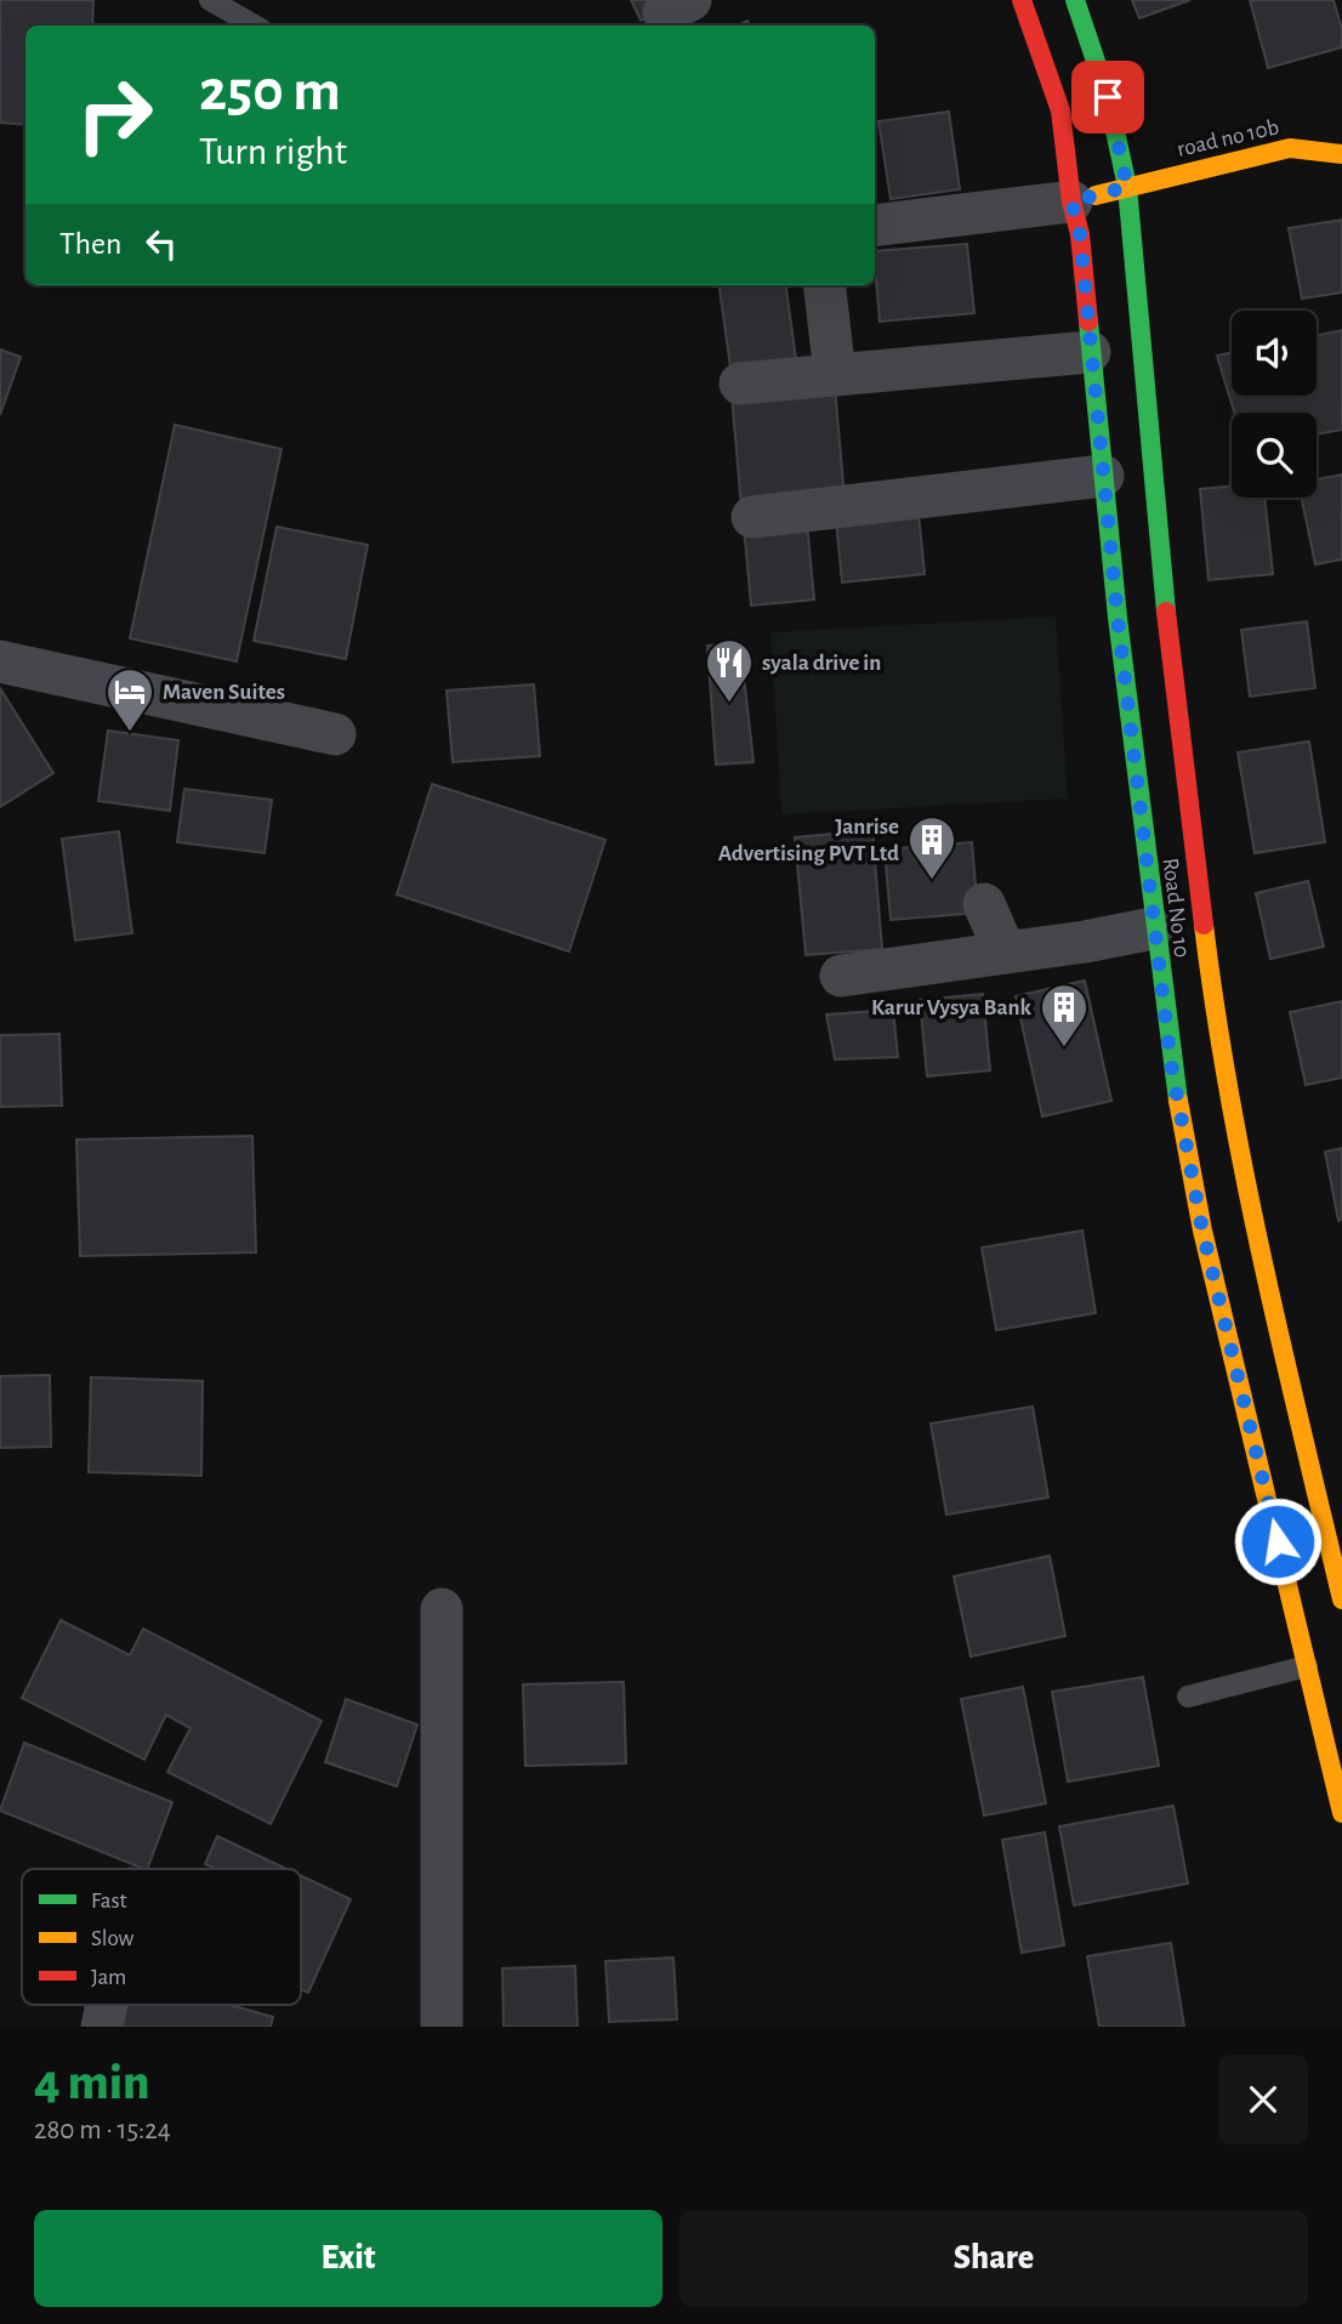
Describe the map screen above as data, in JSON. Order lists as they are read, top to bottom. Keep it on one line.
{"streets":{"main road":["road no 10b","Road No 10"]},"crossings":[["road no 10b","Road No 10"]],"places":{"restaurant":["syala drive in"],"hotel":["Maven Suites"],"building":["Janrise Advertising PVT Ltd","Karur Vysya Bank"]},"legend":["Fast","Slow","Jam"],"page":{"turn":["250 m","Turn right"],"then":"Then","heading":["4 min","280 m · 15:24"],"buttons":["Exit","Share"]}}
